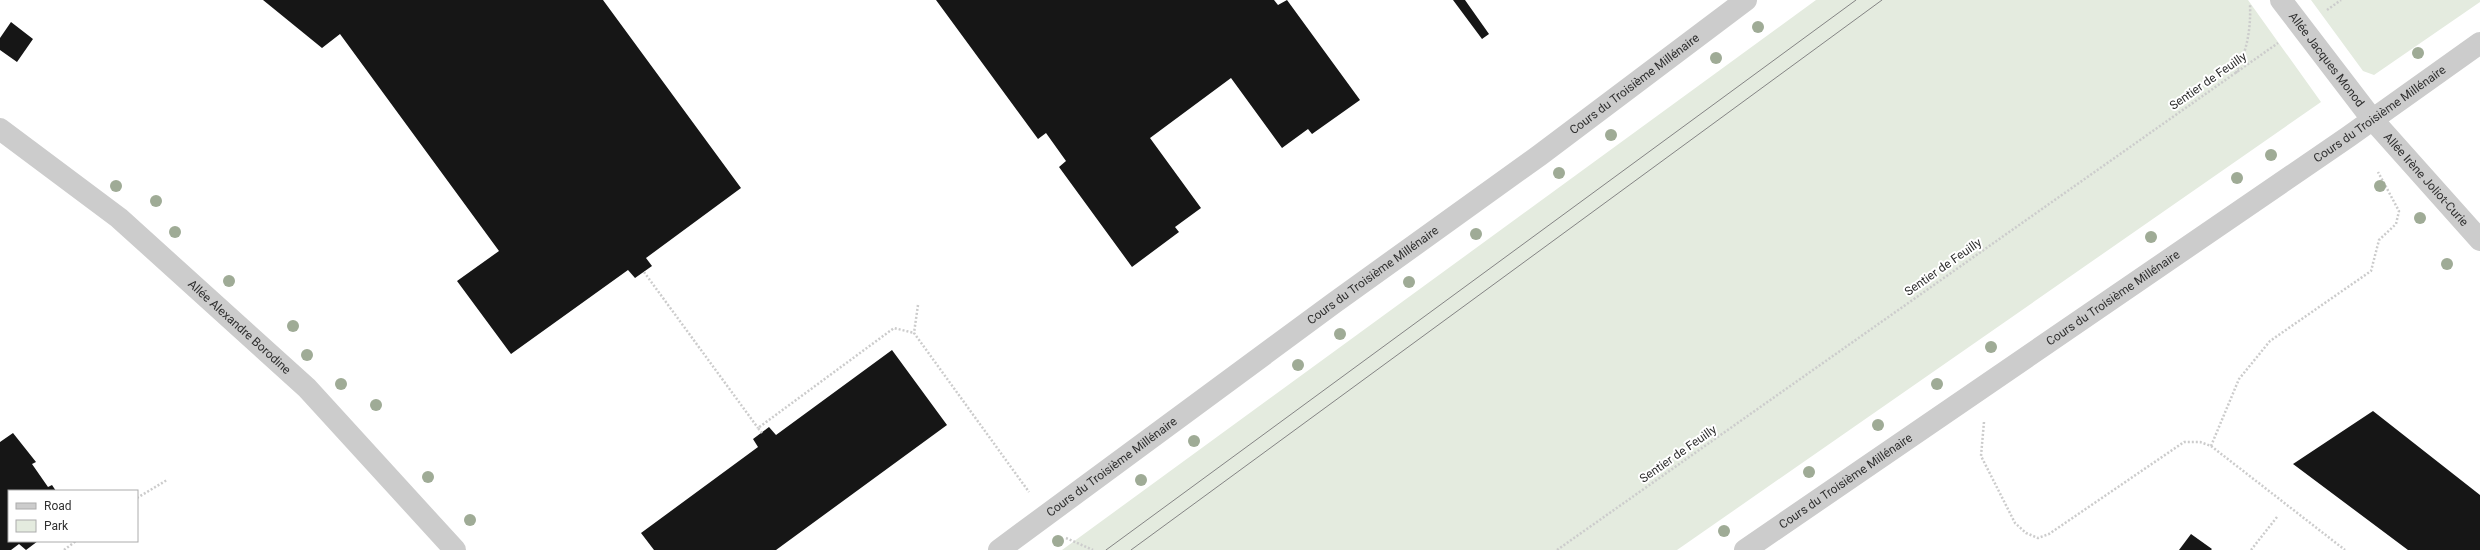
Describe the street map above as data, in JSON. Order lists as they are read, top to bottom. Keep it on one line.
{"streets":{"street":["Allée Jacques Monod","Cours du Troisième Millénaire","Allée Irène Joliot-Curie","Allée Alexandre Borodine"],"path":["Sentier de Feuilly"]},"crossings":[["Allée Jacques Monod","Sentier de Feuilly"],["Allée Jacques Monod","Cours du Troisième Millénaire"],["Allée Jacques Monod","Allée Irène Joliot-Curie"],["Cours du Troisième Millénaire","Allée Irène Joliot-Curie"]],"legend":["Road","Park"]}
